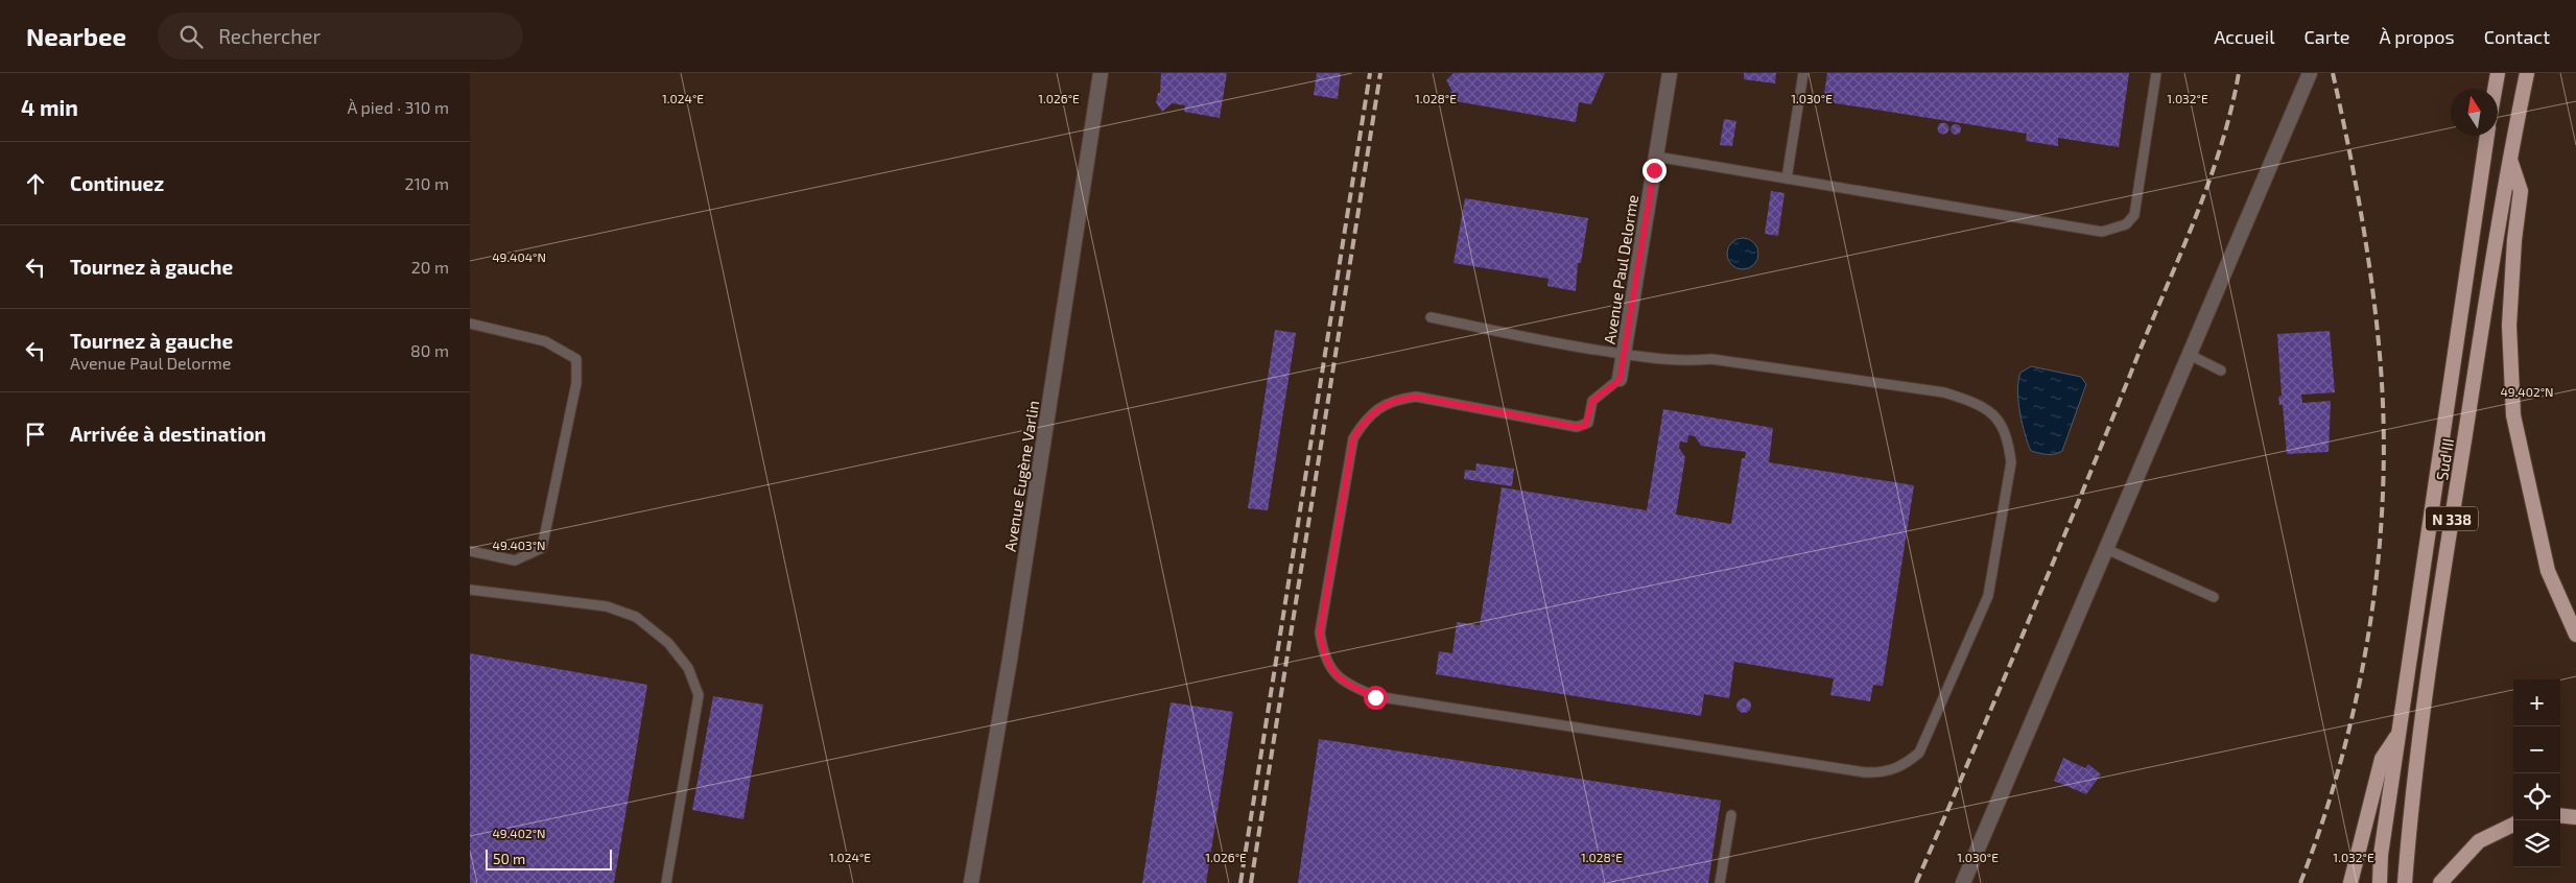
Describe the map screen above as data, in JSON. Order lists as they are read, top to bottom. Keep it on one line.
{"streets":{"highway":["Sud III","N 338"],"street":["Avenue Paul Delorme","Avenue Eugène Varlin"]},"scale_bar":"50 m","north":"top","page":{"header":"Nearbee","search":"Rechercher","nav":["Accueil","Carte","À propos","Contact"],"heading":["4 min","À pied · 310 m"],"list":[["Continuez","210 m"],["Tournez à gauche","20 m"],["Tournez à gauche","Avenue Paul Delorme","80 m"],"Arrivée à destination"],"map_buttons":["+","−"],"scale":"50 m"},"coordinates":["1.030°E","1.032°E","1.024°E","1.026°E","1.028°E","49.404°N","49.402°N","49.403°N"]}
